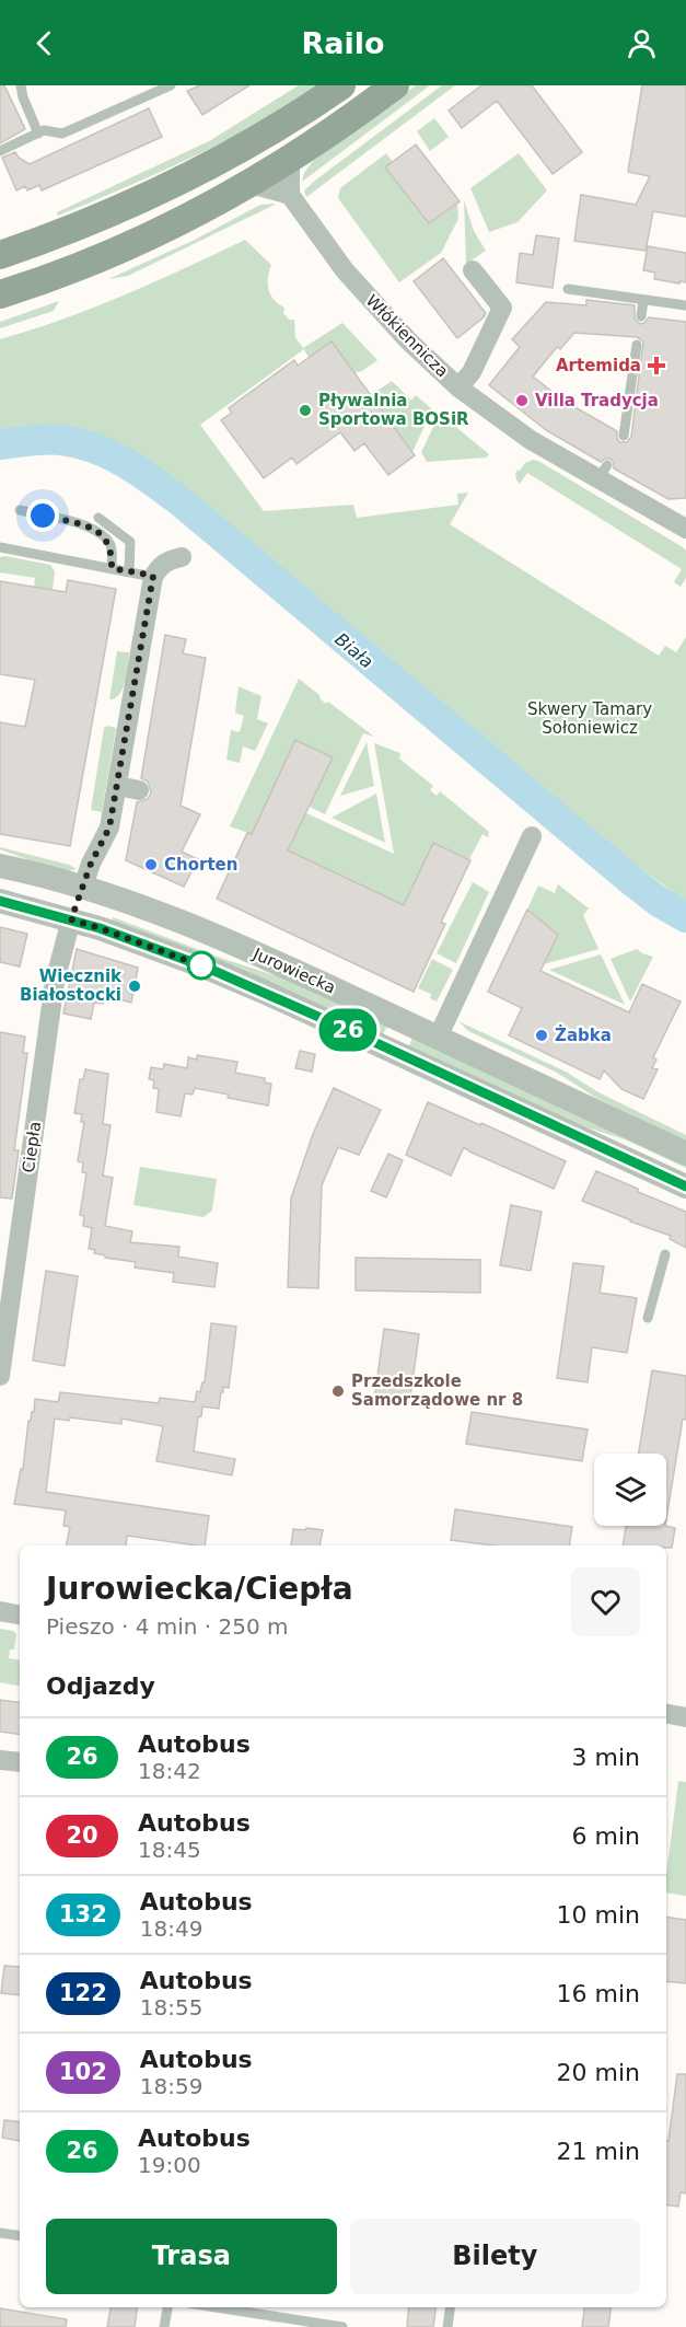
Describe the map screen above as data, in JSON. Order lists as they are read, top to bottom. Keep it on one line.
{"streets":{"street":["Włókiennicza","Jurowiecka","Ciepła"]},"crossings":[["Jurowiecka","Ciepła"]],"water":["Biała"],"parks":["Skwery Tamary Sołoniewicz"],"places":{"health":["Artemida"],"other":["Villa Tradycja","Pływalnia Sportowa BOSiR","Chorten","Wiecznik Białostocki","Żabka","Przedszkole Samorządowe nr 8"]},"lines":["bus line 26"],"page":{"header":"Railo","on_map":"26","heading":[["Jurowiecka/Ciepła","Pieszo · 4 min · 250 m"],"Odjazdy"],"list":[{"mark":"26","name":"Autobus","note":"18:42","value":"3 min"},{"mark":"20","name":"Autobus","note":"18:45","value":"6 min"},{"mark":"132","name":"Autobus","note":"18:49","value":"10 min"},{"mark":"122","name":"Autobus","note":"18:55","value":"16 min"},{"mark":"102","name":"Autobus","note":"18:59","value":"20 min"},{"mark":"26","name":"Autobus","note":"19:00","value":"21 min"}],"buttons":["Trasa","Bilety"]}}
